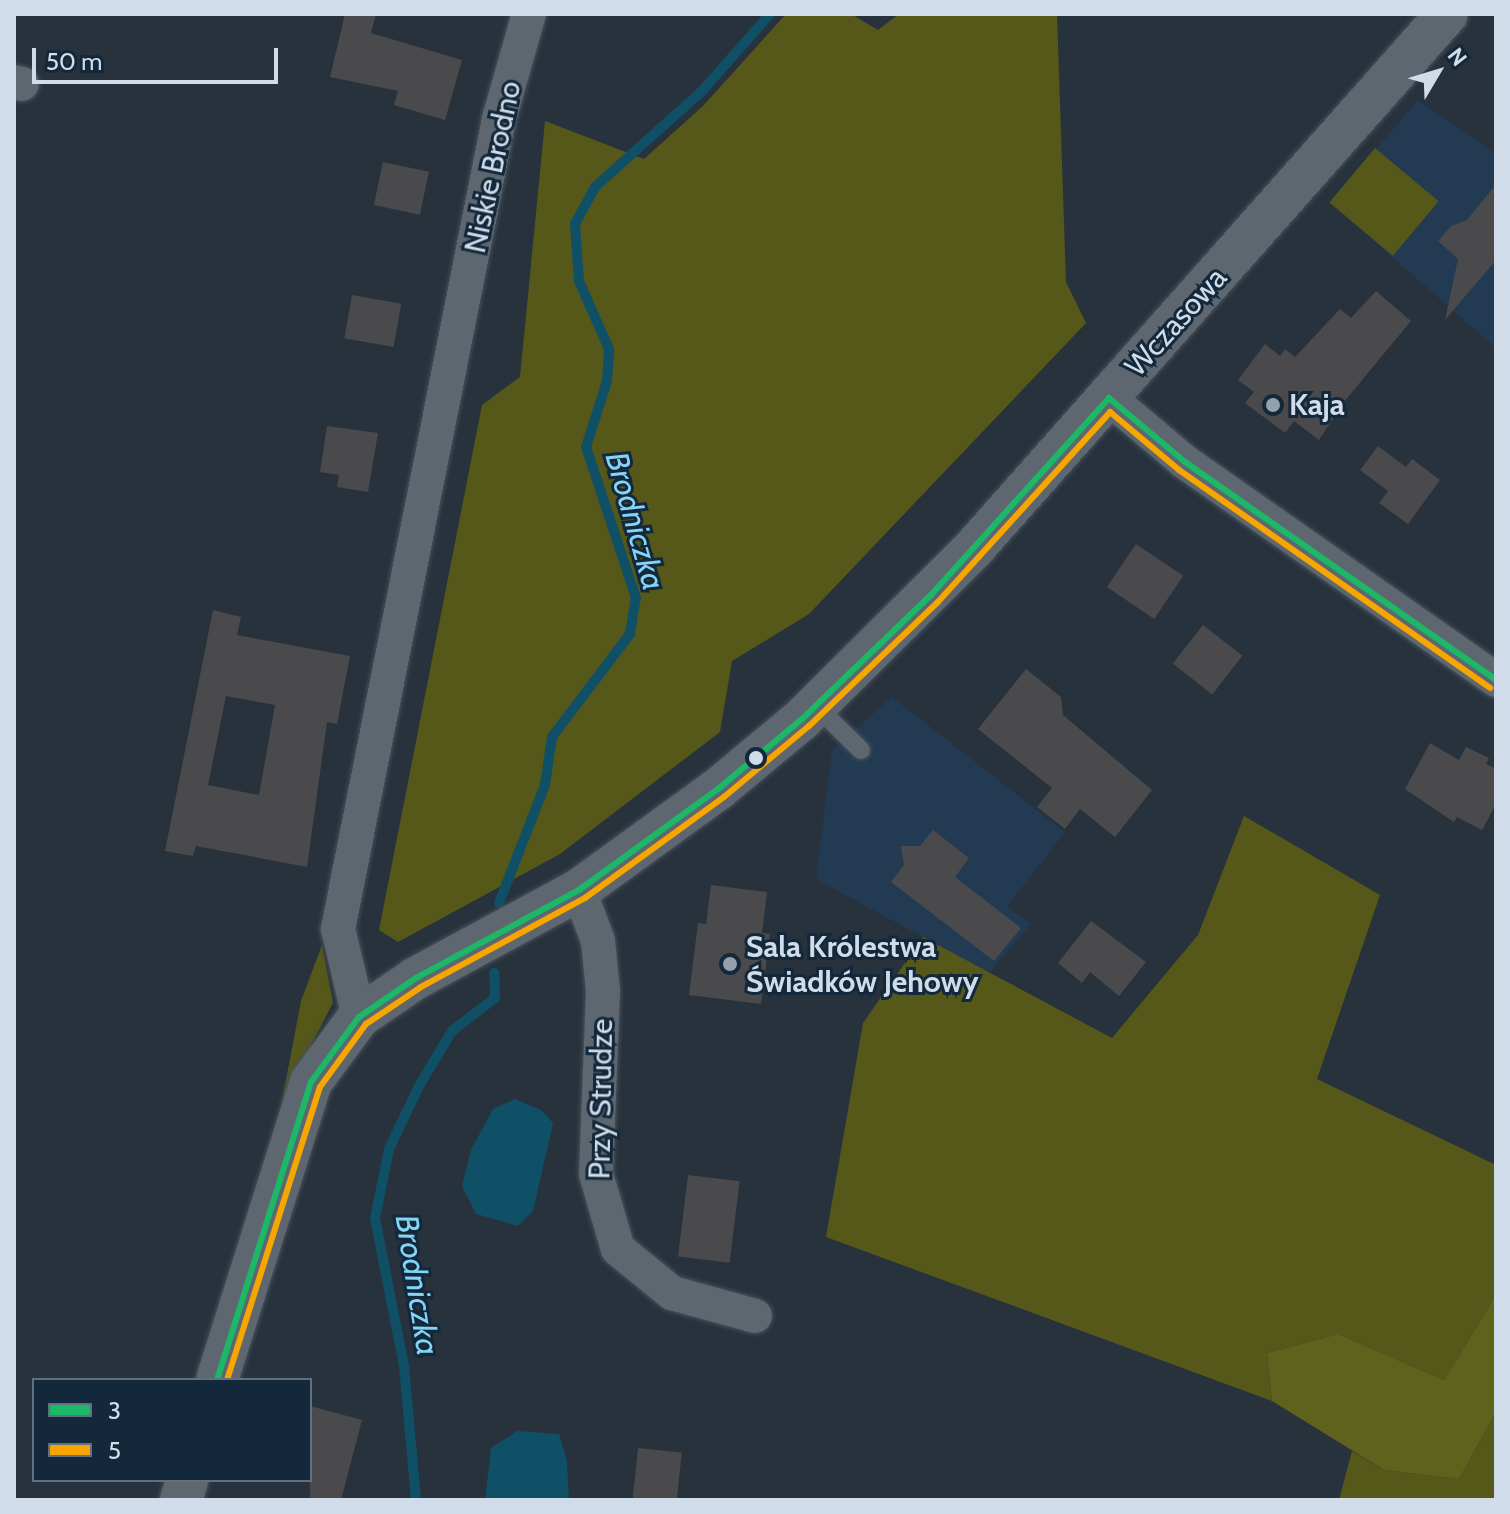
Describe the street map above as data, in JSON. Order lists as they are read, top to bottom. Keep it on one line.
{"streets":{"street":["Niskie Brodno","Wczasowa","Przy Strudze"]},"crossings":[["Niskie Brodno","Wczasowa"],["Wczasowa","Przy Strudze"]],"water":["Brodniczka"],"places":["Kaja","Sala Królestwa Świadków Jehowy"],"lines":["transit line 3","transit line 5"],"legend":["3","5"],"scale_bar":"50 m","north":"top right"}
